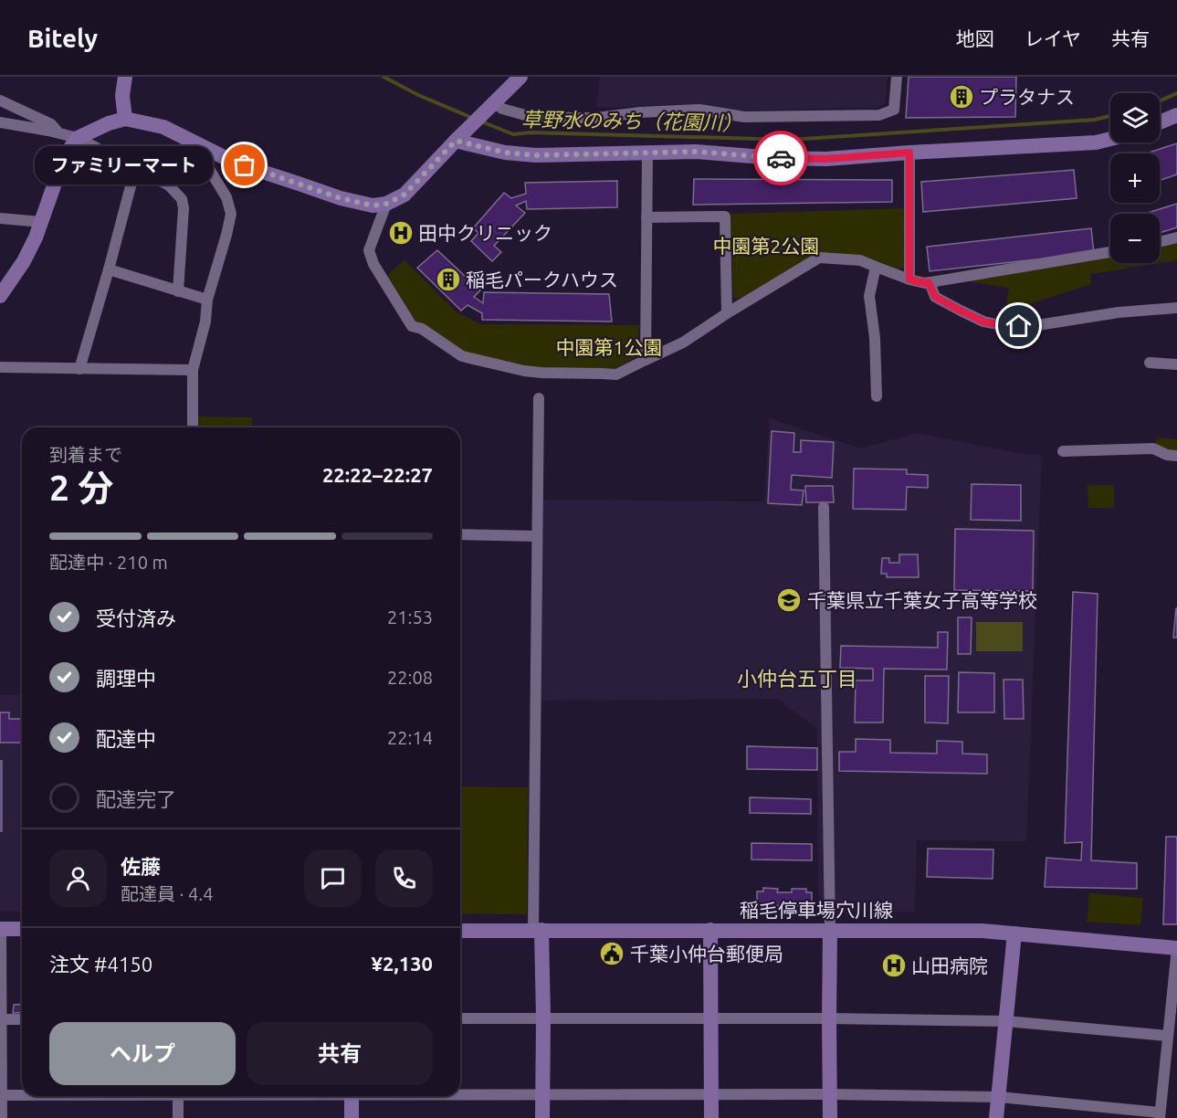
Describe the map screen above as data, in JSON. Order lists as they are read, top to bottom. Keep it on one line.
{"streets":{"street":["稲毛停車場穴川線"]},"districts":["小仲台五丁目"],"water":["草野水のみち（花園川）"],"parks":["中園第2公園","中園第1公園"],"places":{"building":["プラタナス","稲毛パークハウス"],"other":["ファミリーマート"],"hospital":["田中クリニック","山田病院"],"school or university":["千葉県立千葉女子高等学校"],"public building":["千葉小仲台郵便局"]},"page":{"header":"Bitely","nav":["地図","レイヤ","共有"],"map_buttons":["+","−"],"bubble":"ファミリーマート","heading":["2 分","到着まで","22:22–22:27"],"panel":["佐藤","配達員 · 4.4","注文 #4150","¥2,130"],"bar":"配達中 · 210 m","list":[["受付済み","21:53"],["調理中","22:08"],["配達中","22:14"],"配達完了"],"buttons":["ヘルプ","共有"]}}
